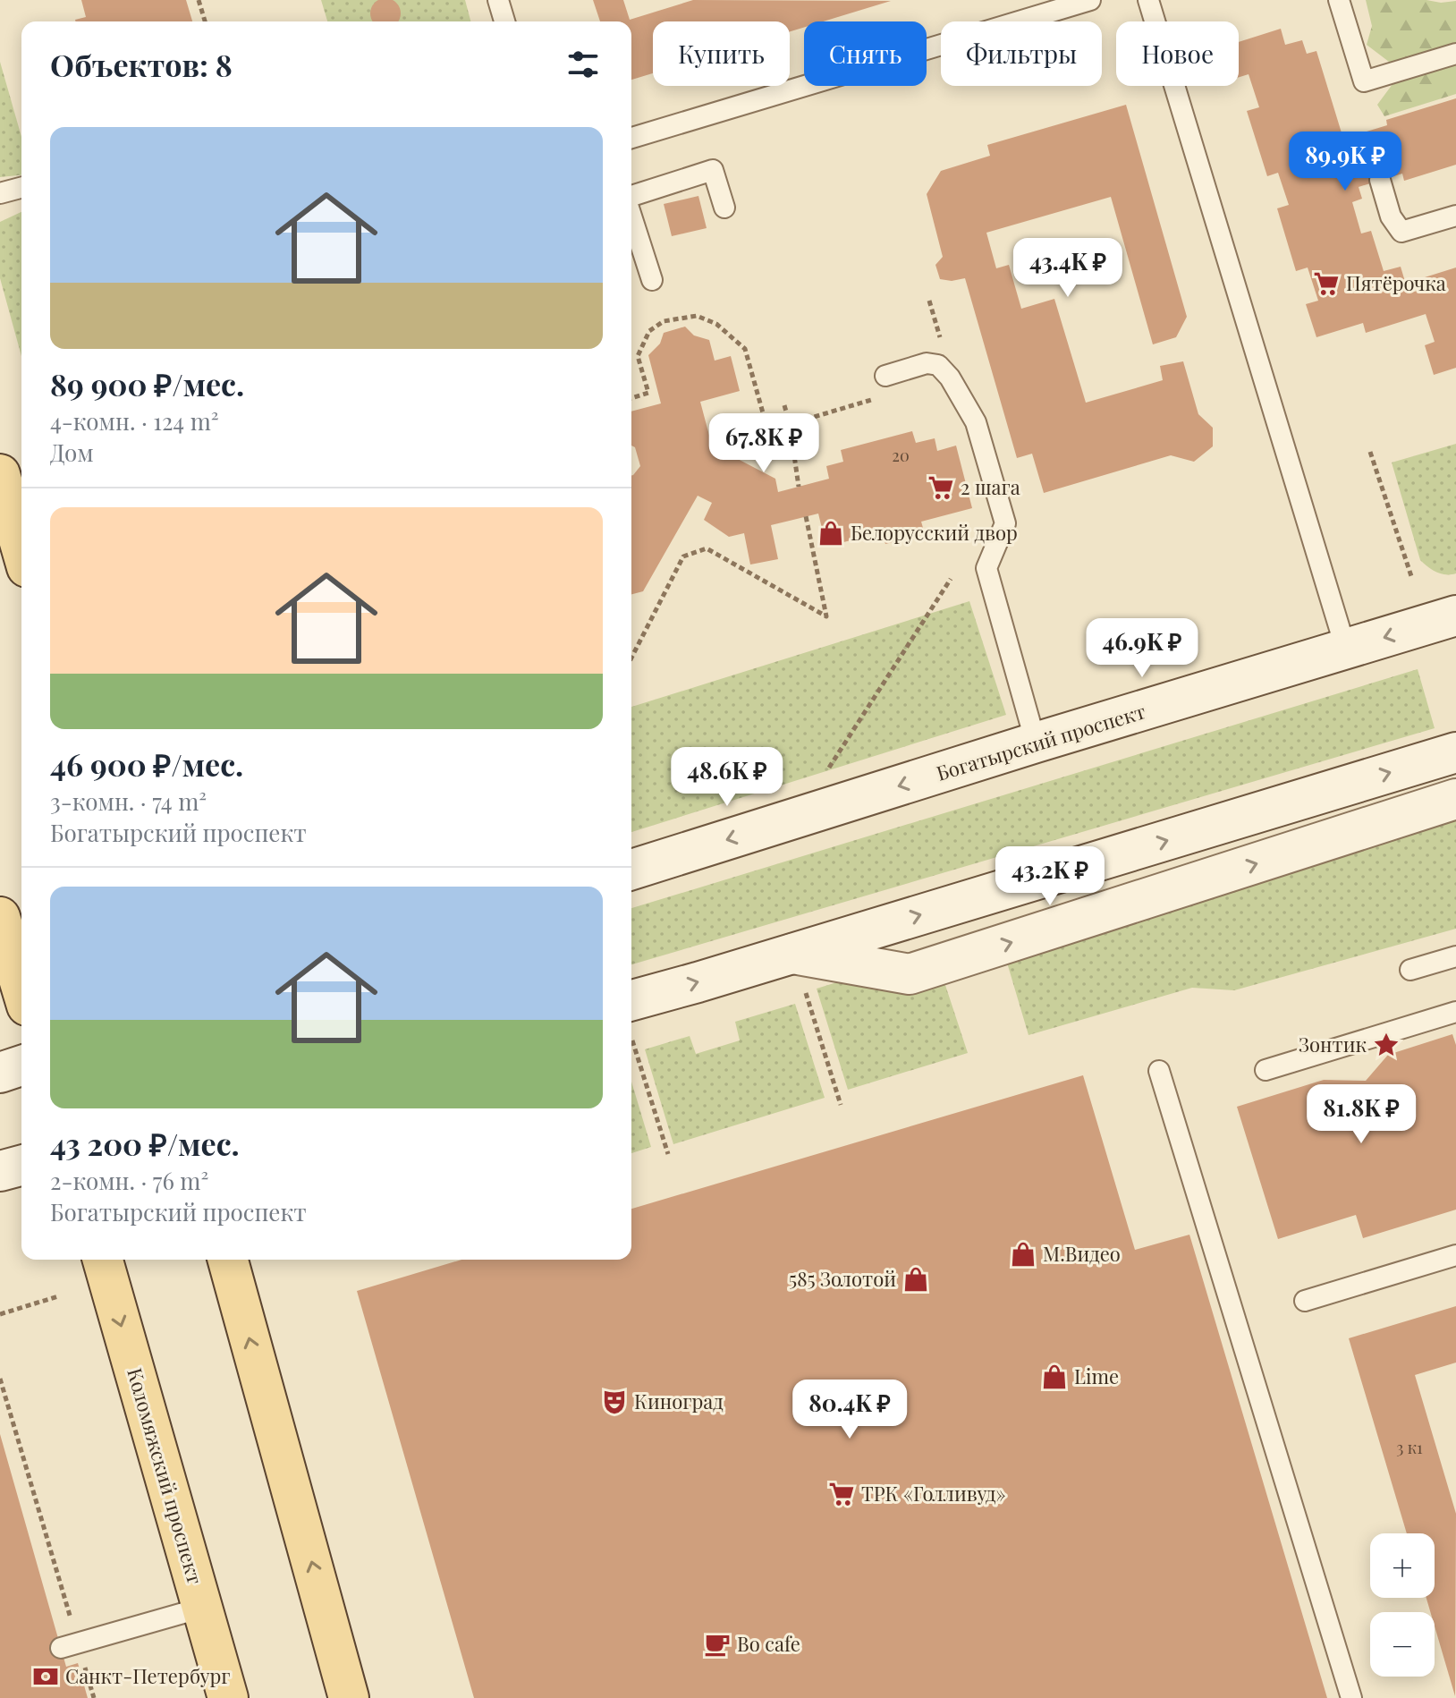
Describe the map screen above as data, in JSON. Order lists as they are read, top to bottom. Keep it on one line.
{"streets":{"main road":["Богатырский проспект","Коломяжский проспект"]},"places":{"supermarket":["Пятёрочка","2 шага","ТРК «Голливуд»"],"shop":["Белорусский двор","М.Видео","585 Золотой","Lime"],"place":["Зонтик"],"theatre":["Киноград"],"cafe":["Bo cafe"],"bank":["Санкт-Петербург"]},"house_numbers":["20","3 к1"],"page":{"chip":["Купить","Снять","Фильтры","Новое"],"heading":"Объектов: 8","list":[{"name":"89 900 ₽/мес.","note":"4-комн. · 124 m² · Дом"},{"name":"46 900 ₽/мес.","note":"3-комн. · 74 m² · Богатырский проспект"},{"name":"43 200 ₽/мес.","note":"2-комн. · 76 m² · Богатырский проспект"}],"price":["89.9K ₽","43.4K ₽","67.8K ₽","46.9K ₽","48.6K ₽","43.2K ₽","81.8K ₽","80.4K ₽"],"map_buttons":["+","−"]}}
